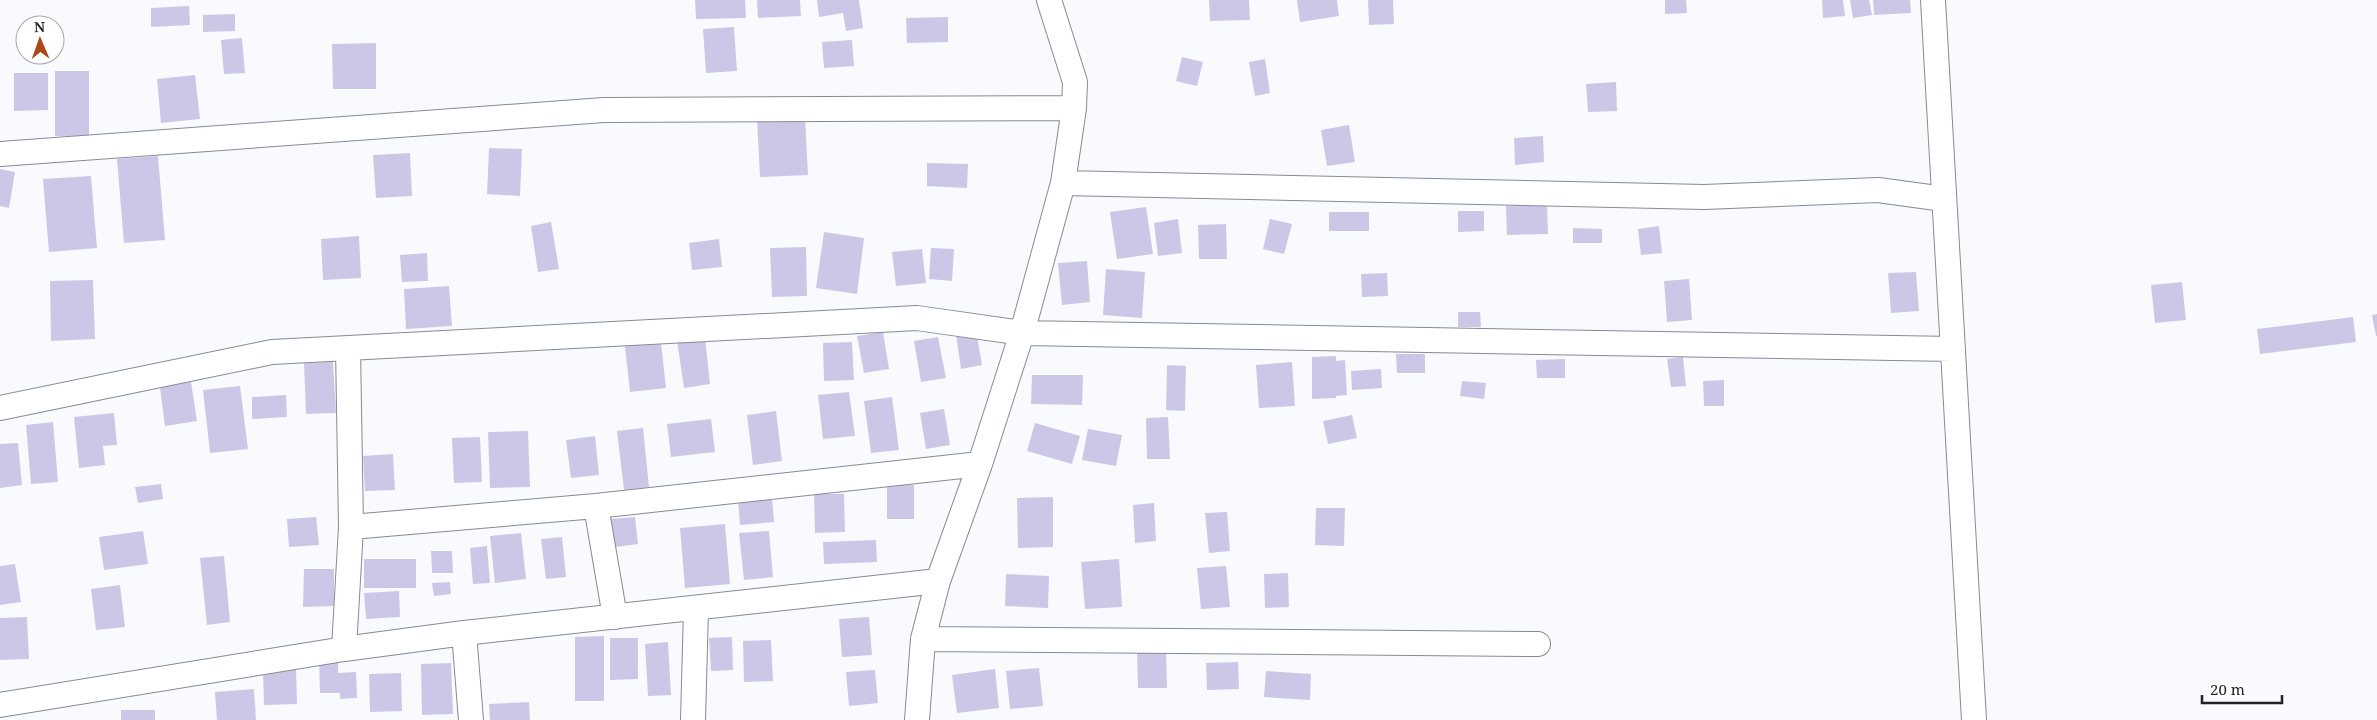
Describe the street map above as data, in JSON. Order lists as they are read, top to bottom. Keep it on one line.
{"scale_bar":"20 m","north":"top"}
